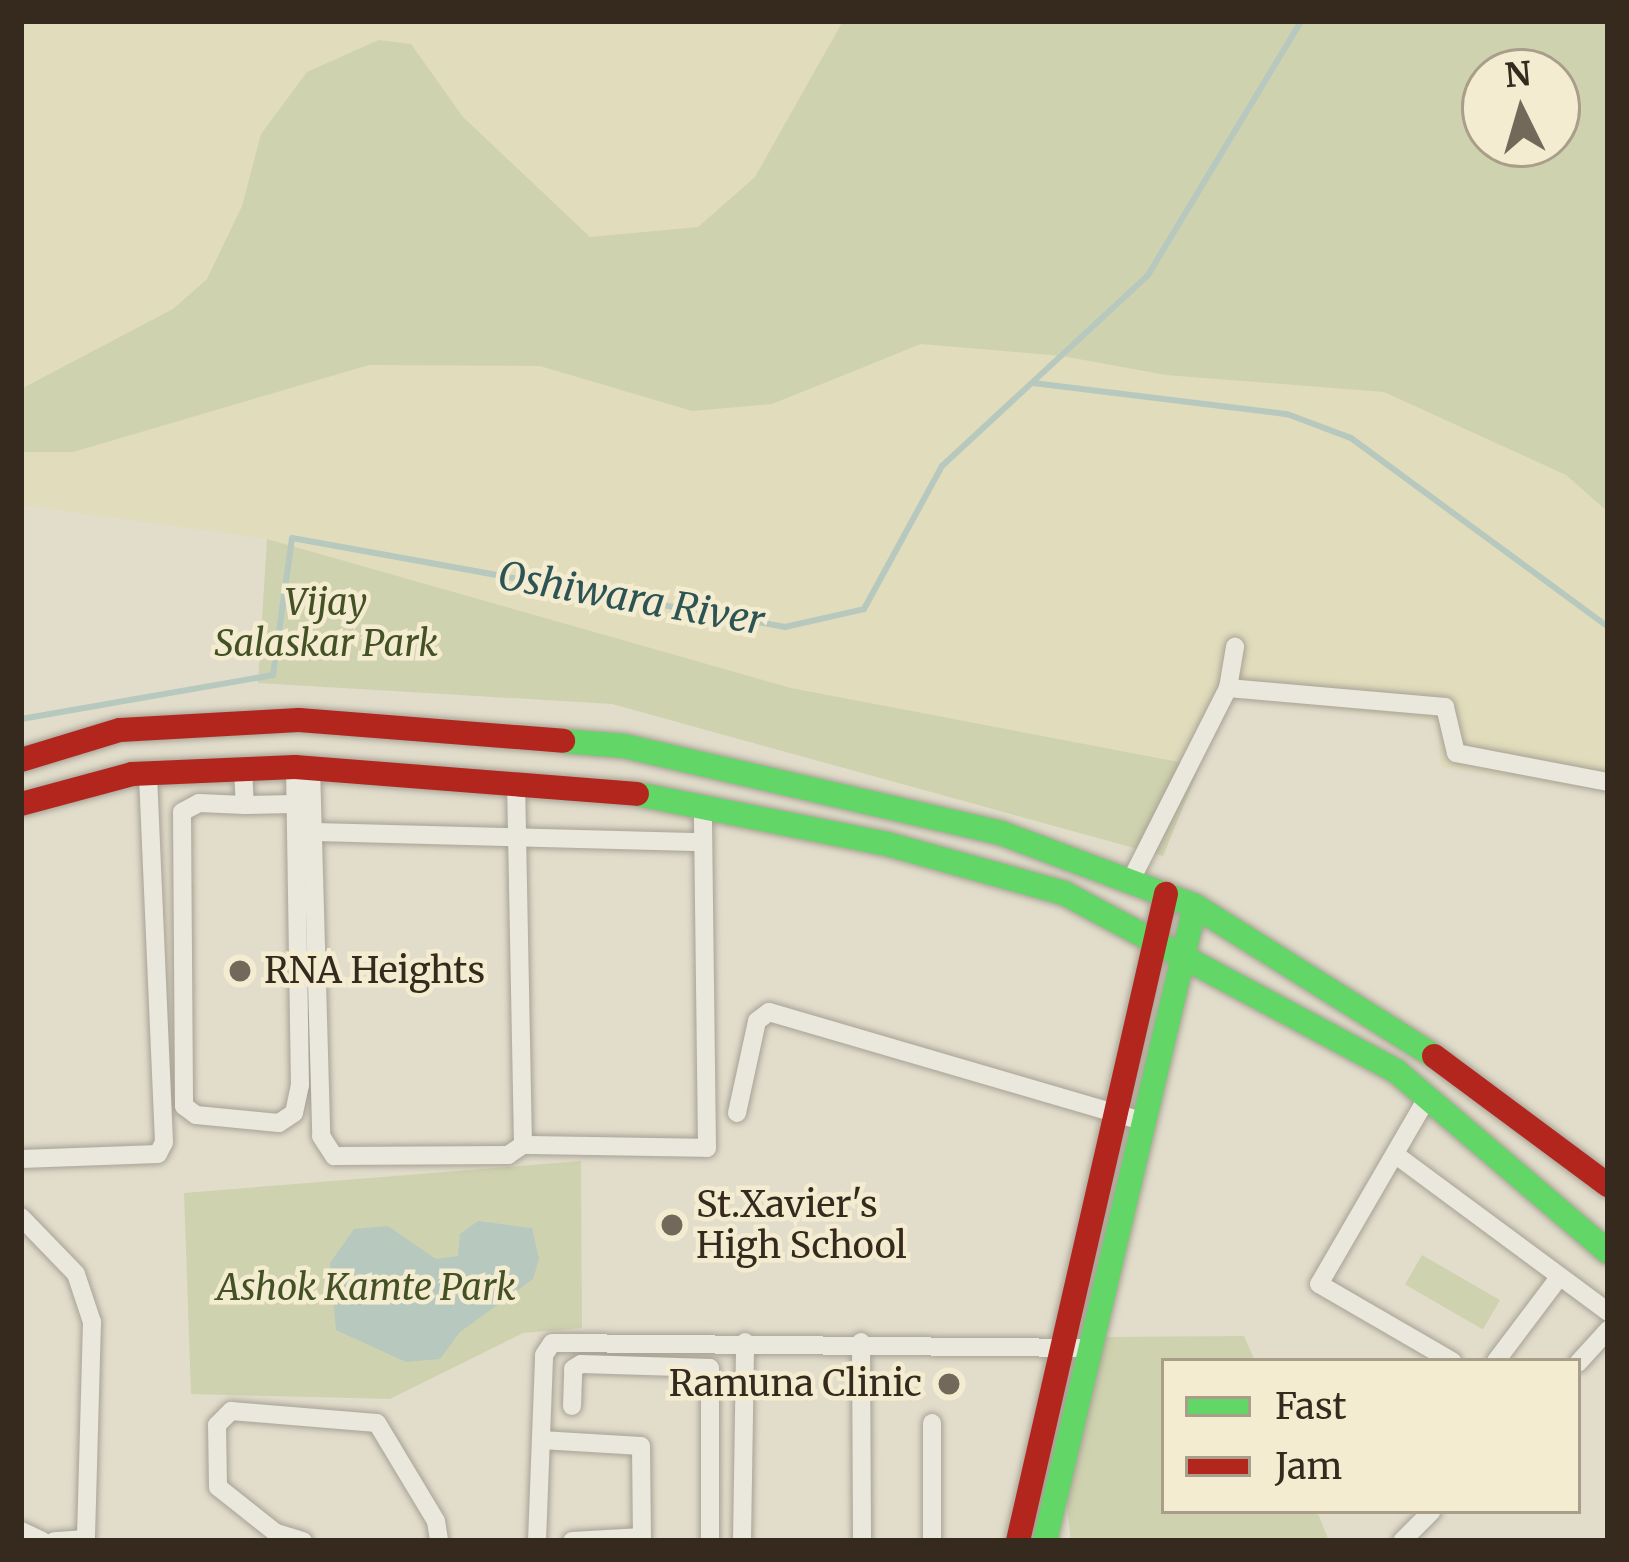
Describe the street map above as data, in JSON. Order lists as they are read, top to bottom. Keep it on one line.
{"water":["Oshiwara River"],"parks":["Vijay Salaskar Park","Ashok Kamte Park"],"places":["RNA Heights","St.Xavier's High School","Ramuna Clinic"],"legend":["Fast","Jam"],"north":"top"}
